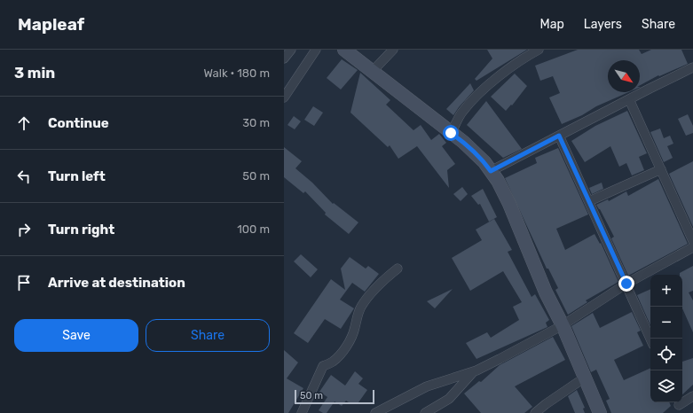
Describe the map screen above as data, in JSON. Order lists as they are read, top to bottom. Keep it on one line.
{"scale_bar":"50 m","north":"bottom right","page":{"header":"Mapleaf","nav":["Map","Layers","Share"],"heading":["3 min","Walk · 180 m"],"list":[["Continue","30 m"],["Turn left","50 m"],["Turn right","100 m"],"Arrive at destination"],"map_buttons":["+","−"],"buttons":["Save","Share"],"scale":"50 m"}}
